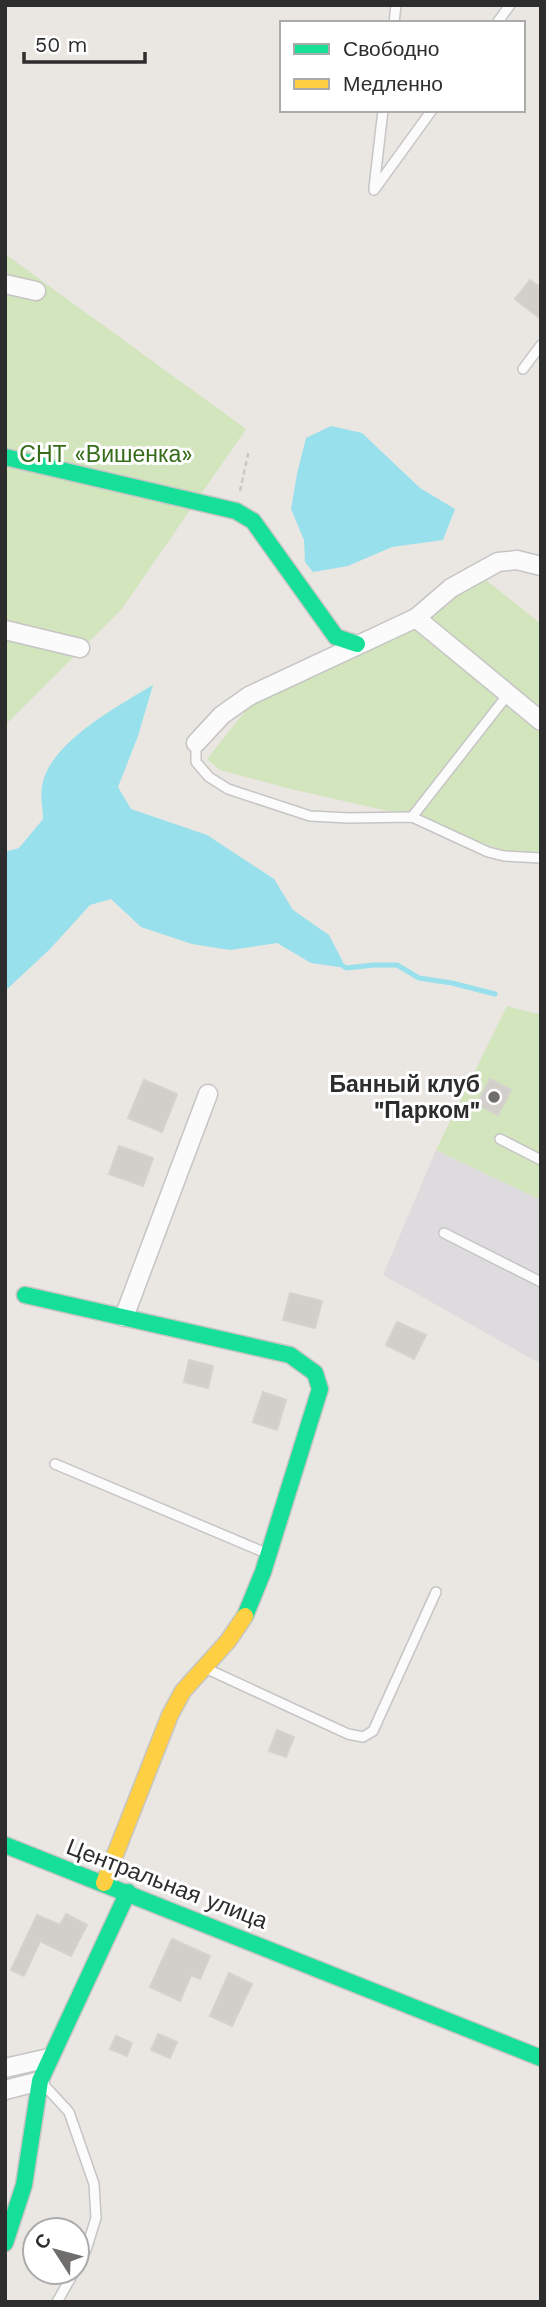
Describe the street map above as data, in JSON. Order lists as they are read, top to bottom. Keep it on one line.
{"streets":{"street":["Центральная улица"]},"parks":["СНТ «Вишенка»"],"places":["Банный клуб \"Парком\""],"legend":["Свободно","Медленно"],"scale_bar":"50 m","north":"top left"}
